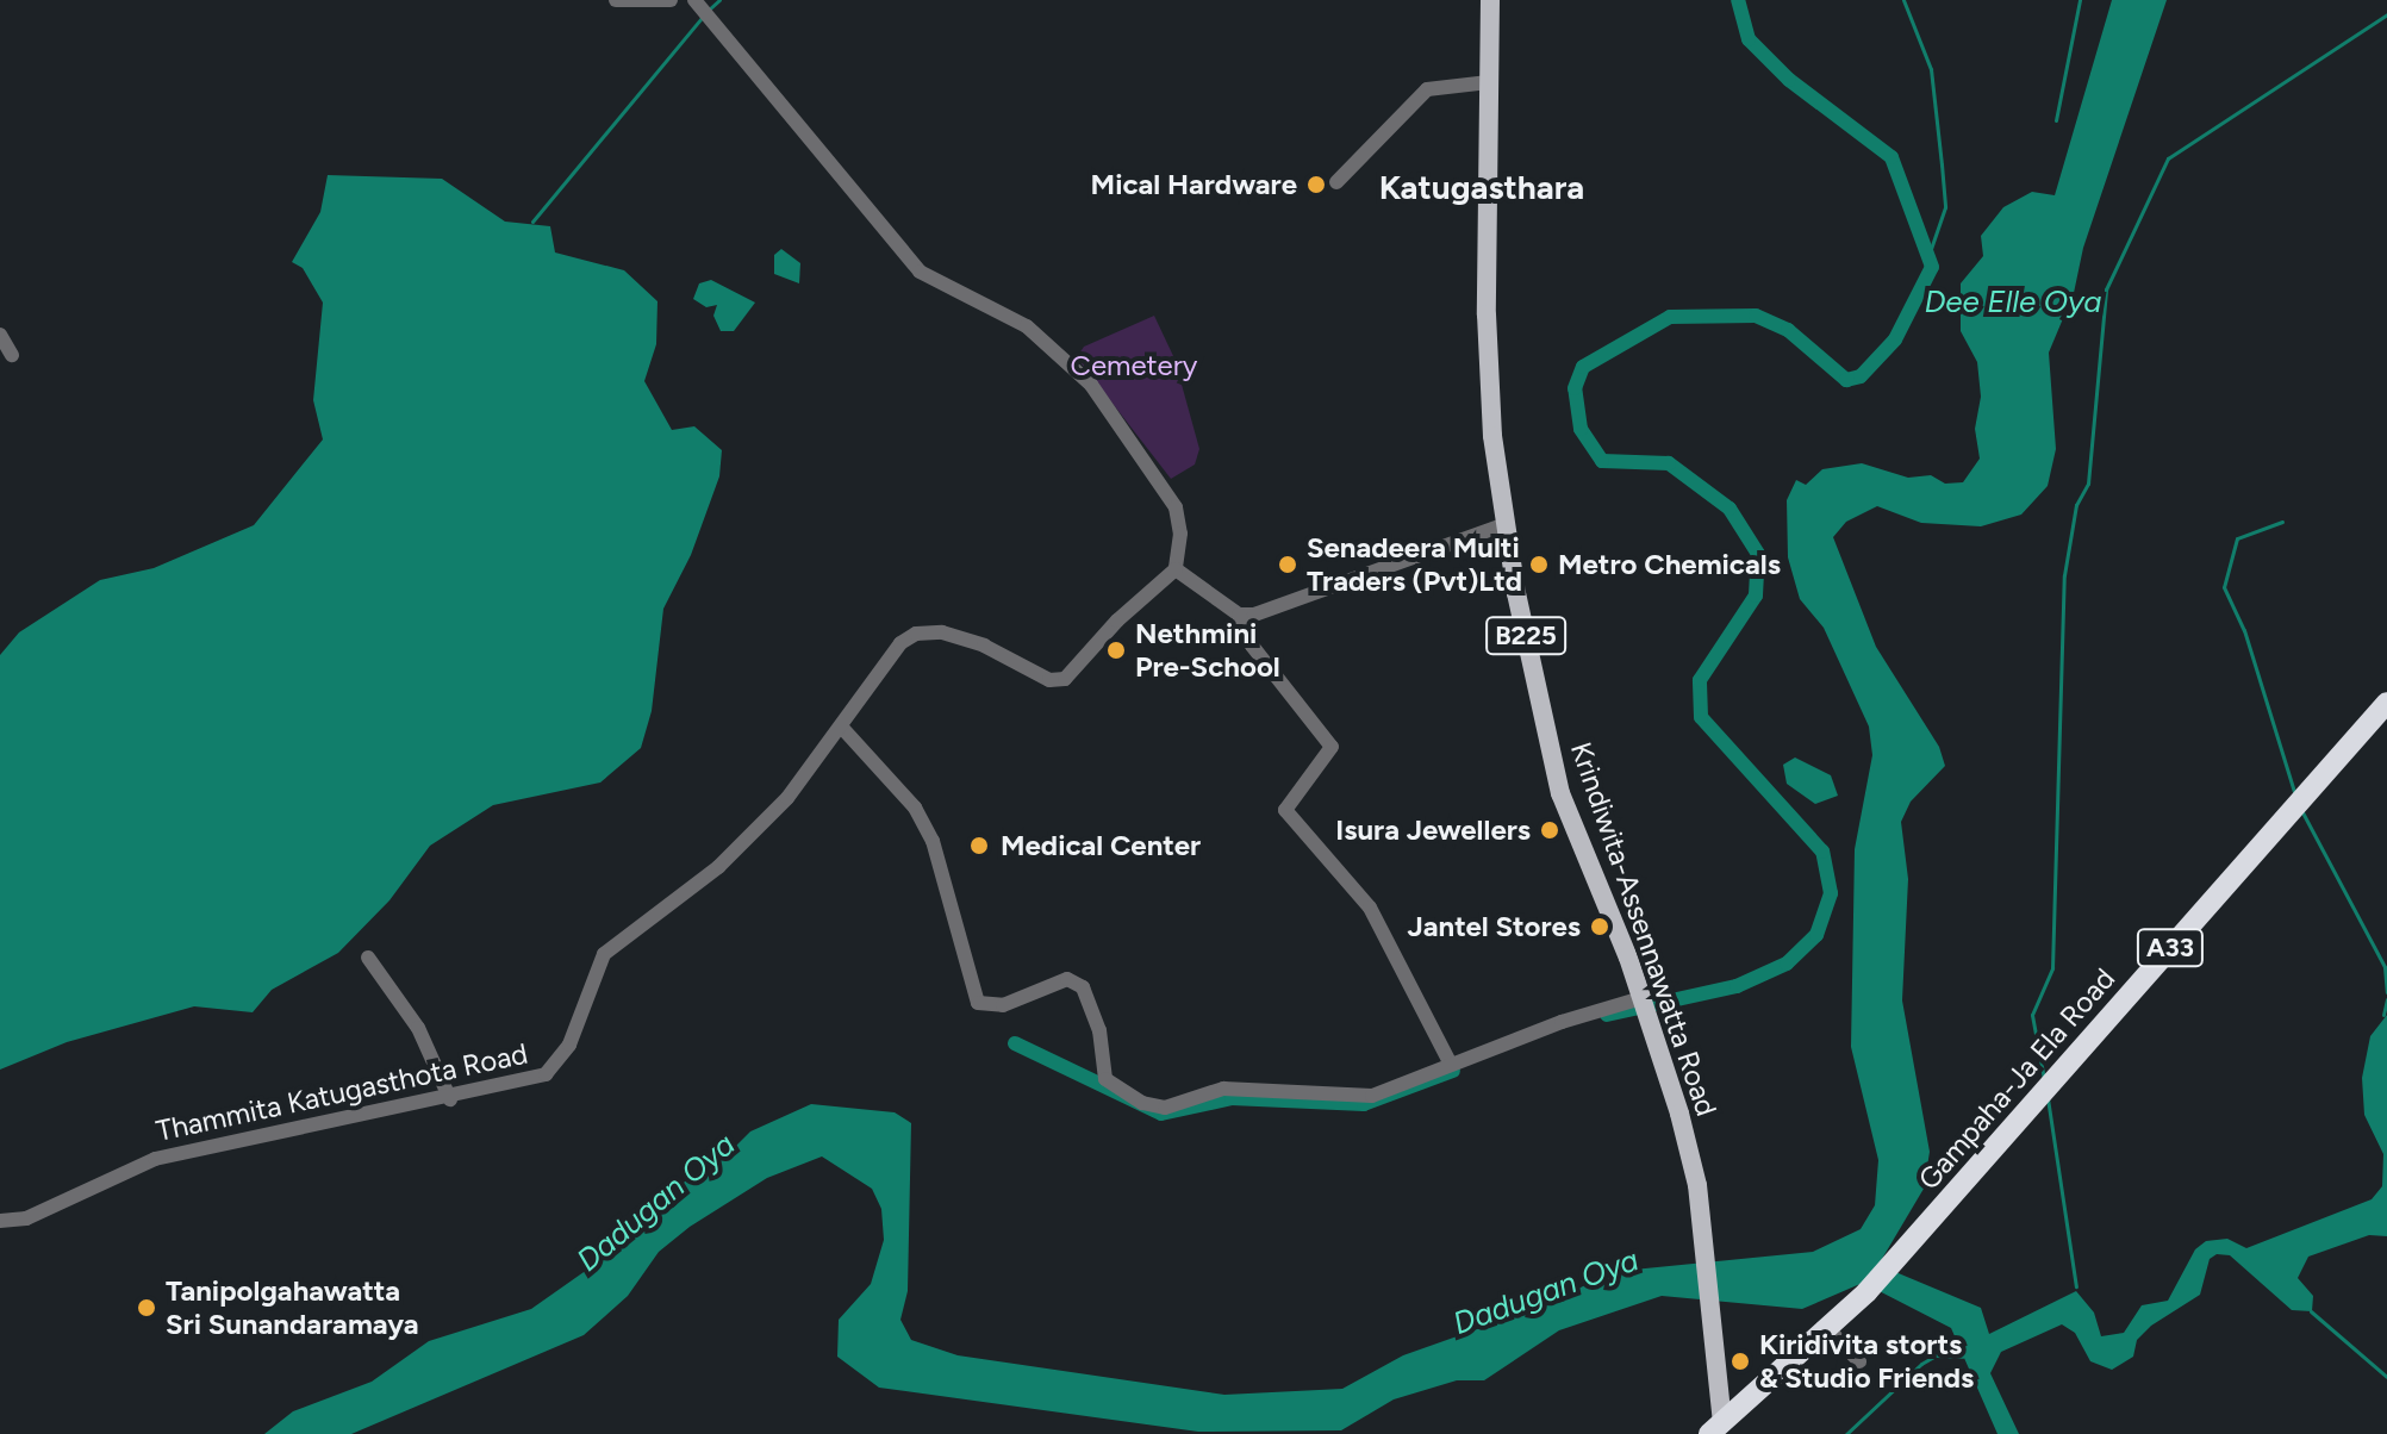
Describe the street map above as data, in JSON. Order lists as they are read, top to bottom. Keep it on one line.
{"streets":{"highway":["A33","Gampaha-Ja Ela Road"],"main road":["B225","Krindiwita-Assennawatta Road"],"street":["Thammita Katugasthota Road"]},"crossings":[["Krindiwita-Assennawatta Road","Gampaha-Ja Ela Road"]],"districts":["Katugasthara"],"water":["Dee Elle Oya","Dadugan Oya"],"parks":["Cemetery"],"places":["Mical Hardware","Senadeera Multi Traders (Pvt)Ltd","Metro Chemicals","Nethmini Pre-School","Isura Jewellers","Medical Center","Jantel Stores","Tanipolgahawatta Sri Sunandaramaya","Kiridivita storts & Studio Friends"]}
